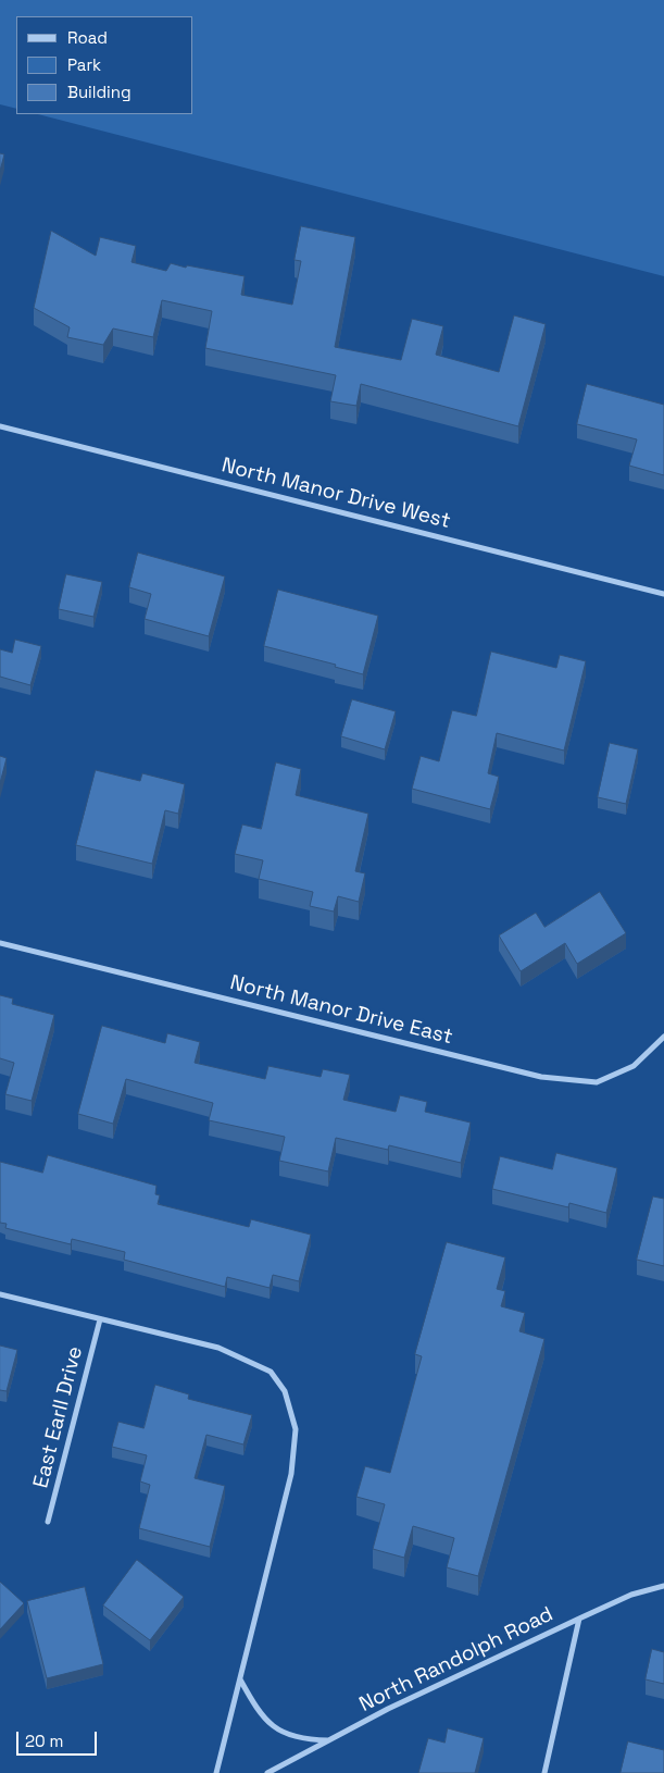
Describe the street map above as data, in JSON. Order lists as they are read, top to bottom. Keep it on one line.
{"streets":{"street":["North Manor Drive West","North Manor Drive East","East Earll Drive","North Randolph Road"]},"legend":["Road","Park","Building"],"scale_bar":"20 m"}
